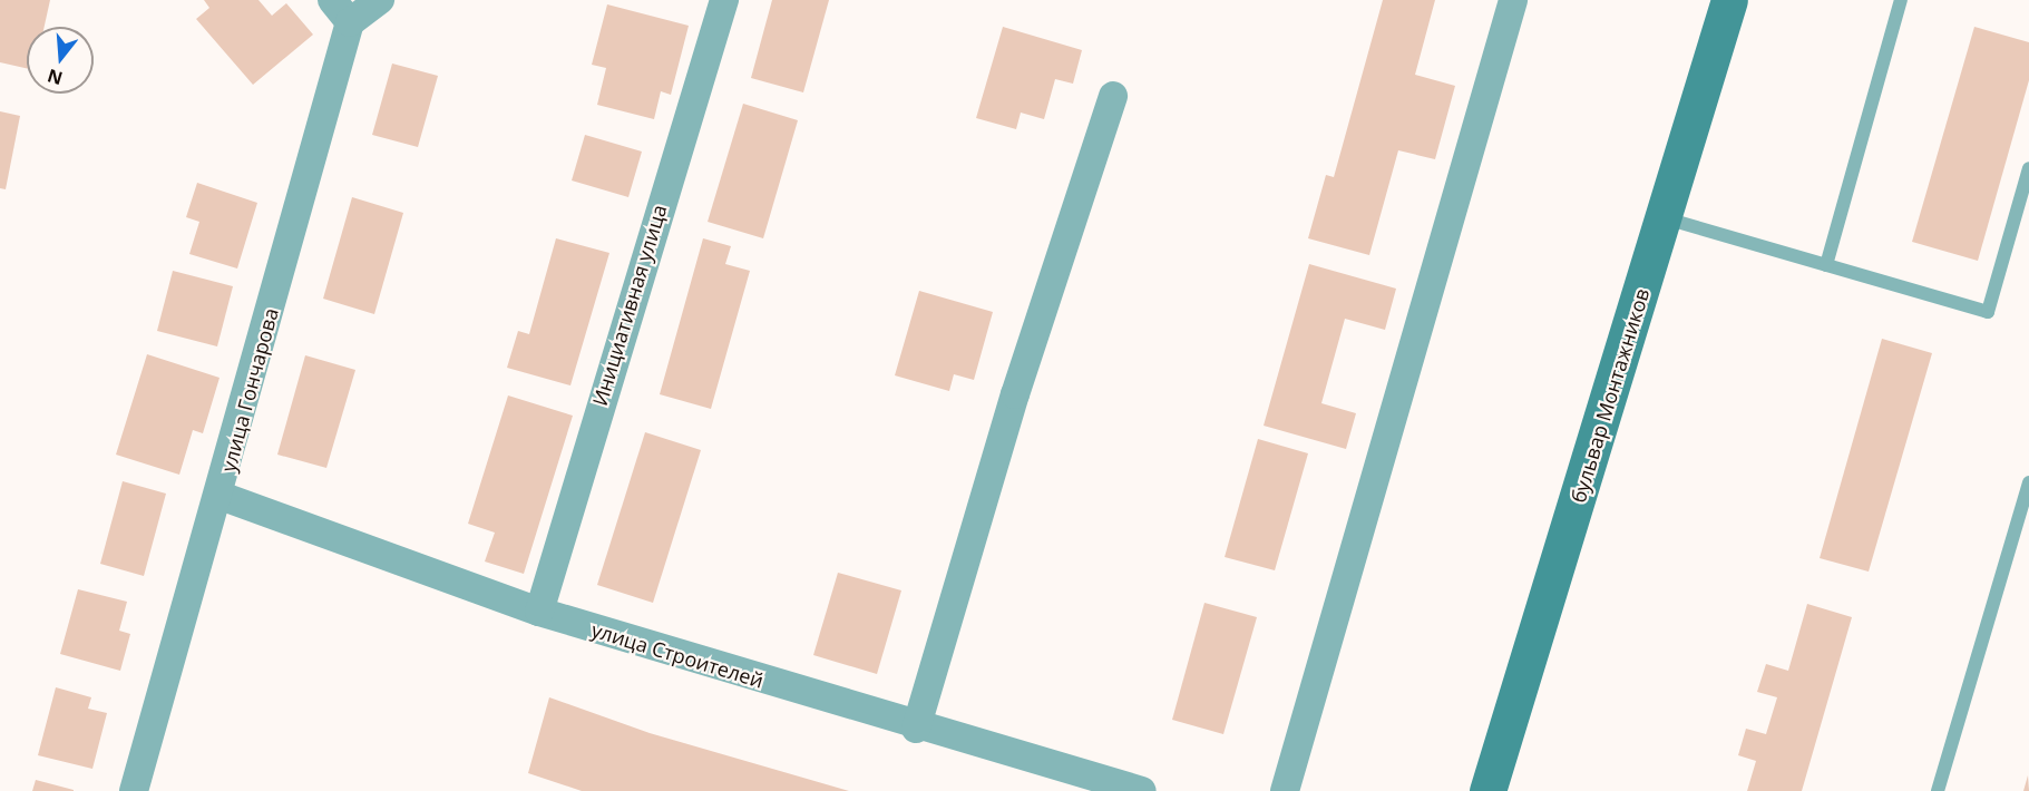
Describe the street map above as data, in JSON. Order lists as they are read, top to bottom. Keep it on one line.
{"streets":{"street":["Инициативная улица","улица Гончарова","бульвар Монтажников","улица Строителей"]},"crossings":[["Инициативная улица","улица Строителей"],["улица Гончарова","улица Строителей"]],"north":"bottom"}
